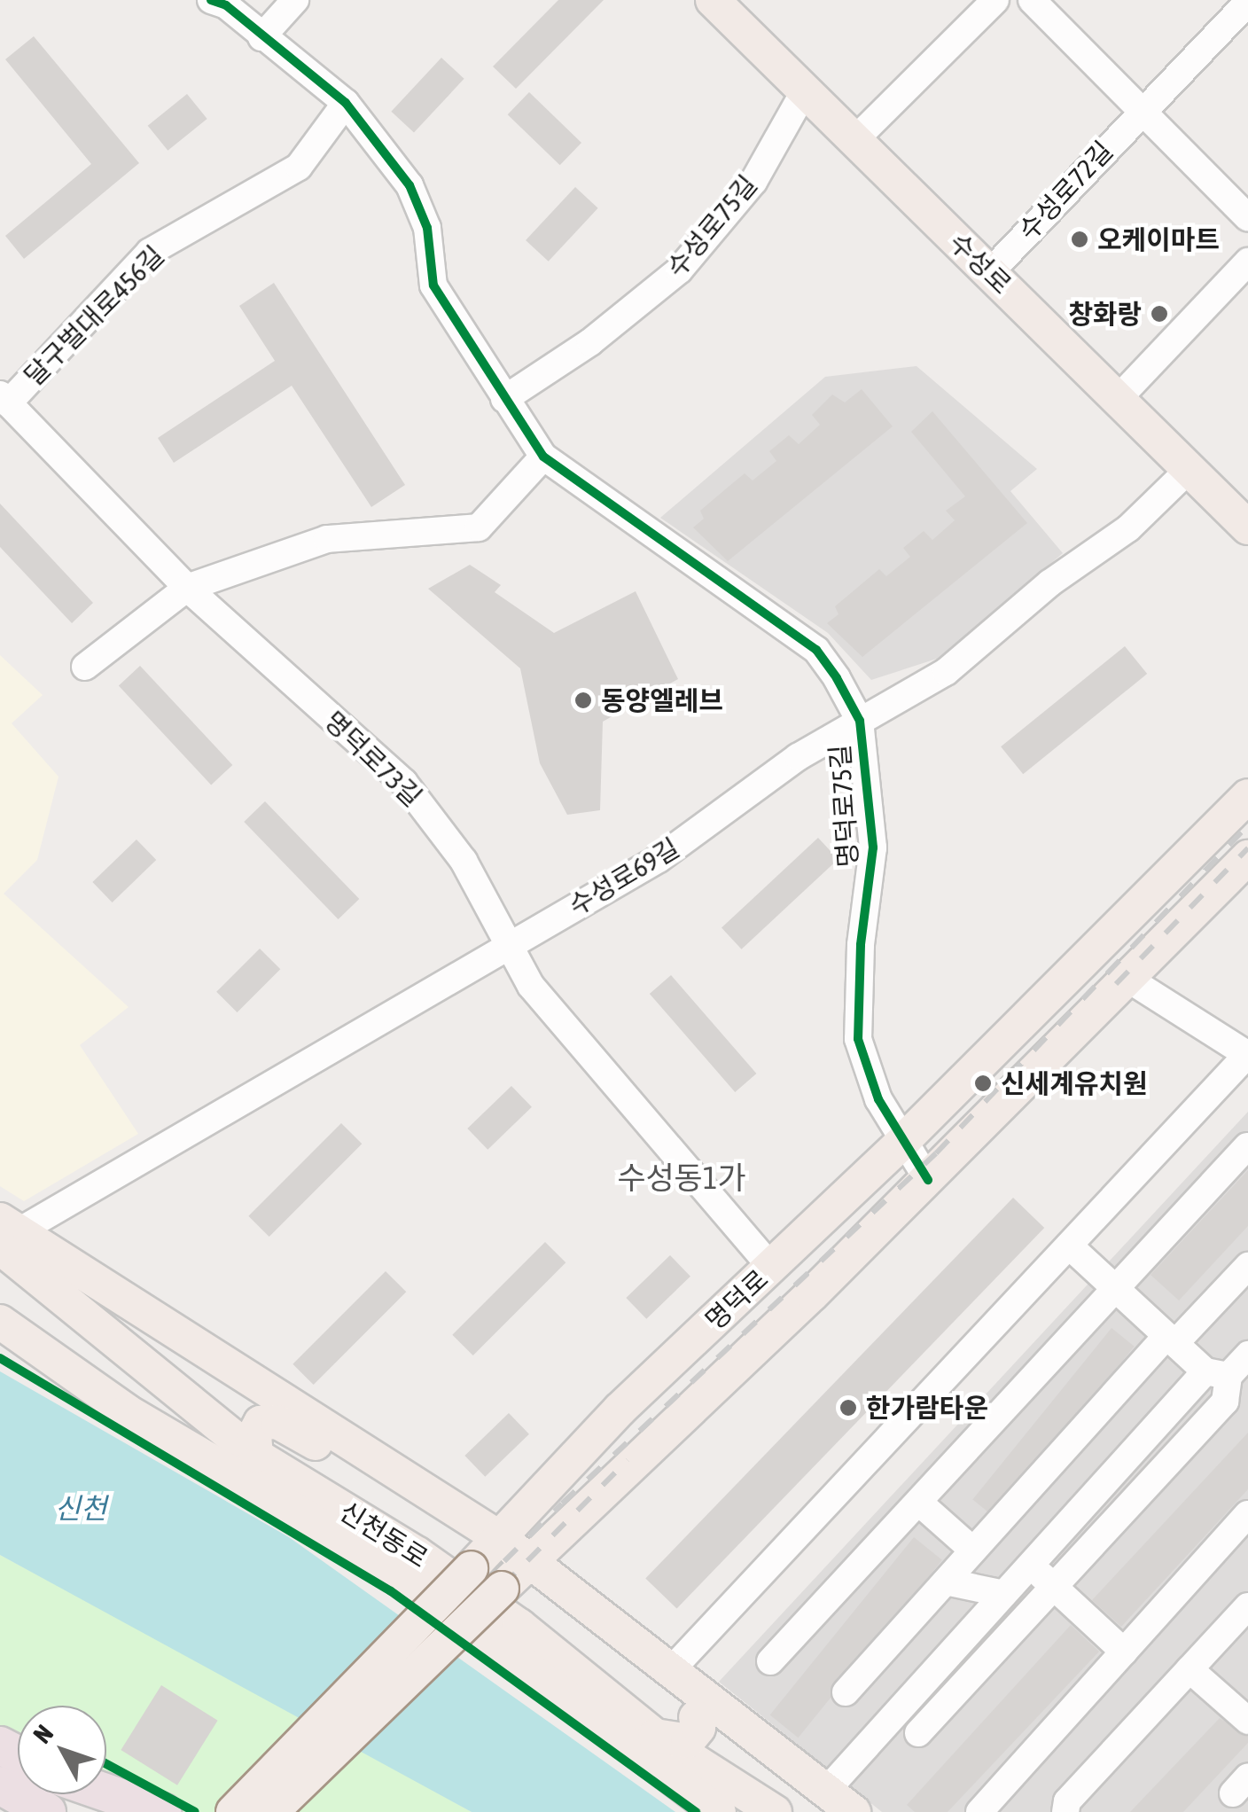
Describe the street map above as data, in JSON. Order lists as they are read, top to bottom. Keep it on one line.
{"streets":{"main road":["수성로","명덕로","신천동로"],"street":["수성로72길","수성로75길","달구벌대로456길","명덕로73길","명덕로75길","수성로69길"]},"crossings":[["수성로72길","수성로"],["수성로75길","수성로"],["수성로","수성로69길"],["달구벌대로456길","명덕로73길"],["명덕로73길","수성로69길"],["명덕로73길","명덕로"],["명덕로75길","수성로69길"],["명덕로75길","명덕로"],["수성로69길","신천동로"]],"districts":["수성동1가"],"water":["신천"],"places":["오케이마트","창화랑","동양엘레브","신세계유치원","한가람타운"],"north":"top left"}
